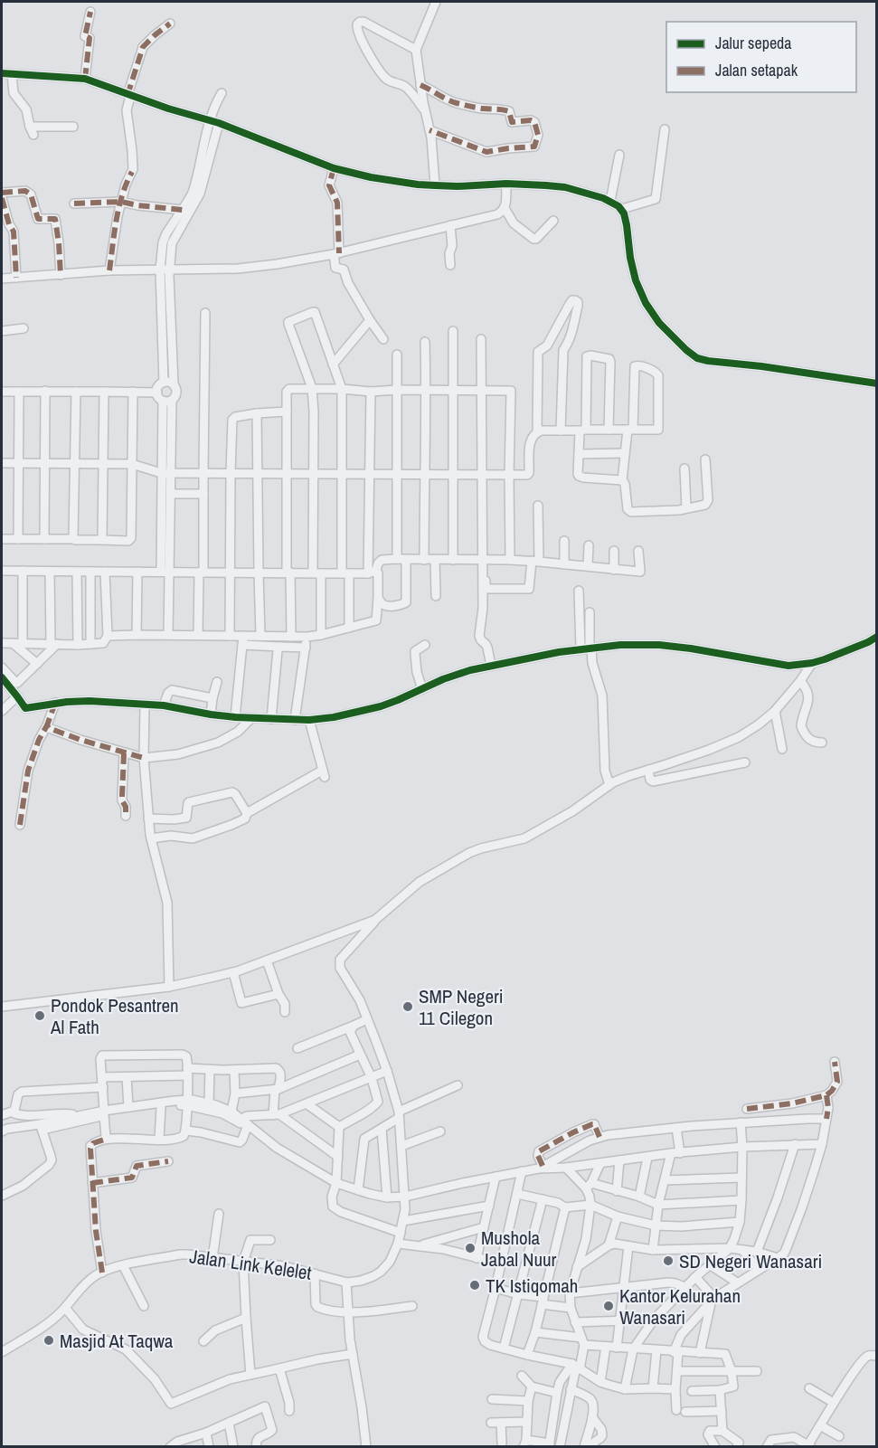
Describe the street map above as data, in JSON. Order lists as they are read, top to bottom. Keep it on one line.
{"streets":{"street":["Jalan Link Kelelet"]},"places":["SMP Negeri 11 Cilegon","Pondok Pesantren Al Fath","Mushola Jabal Nuur","SD Negeri Wanasari","TK Istiqomah","Kantor Kelurahan Wanasari","Masjid At Taqwa"],"legend":["Jalur sepeda","Jalan setapak"]}
